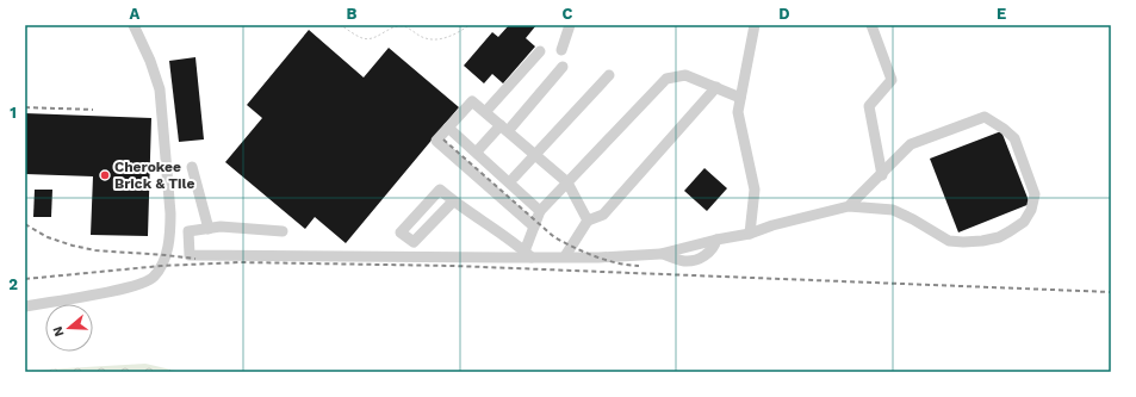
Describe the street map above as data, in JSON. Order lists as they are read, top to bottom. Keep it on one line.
{"places":["Cherokee Brick & Tile"],"north":"left","grid":{"columns":["A","B","C","D","E"],"rows":["1","2"]}}
